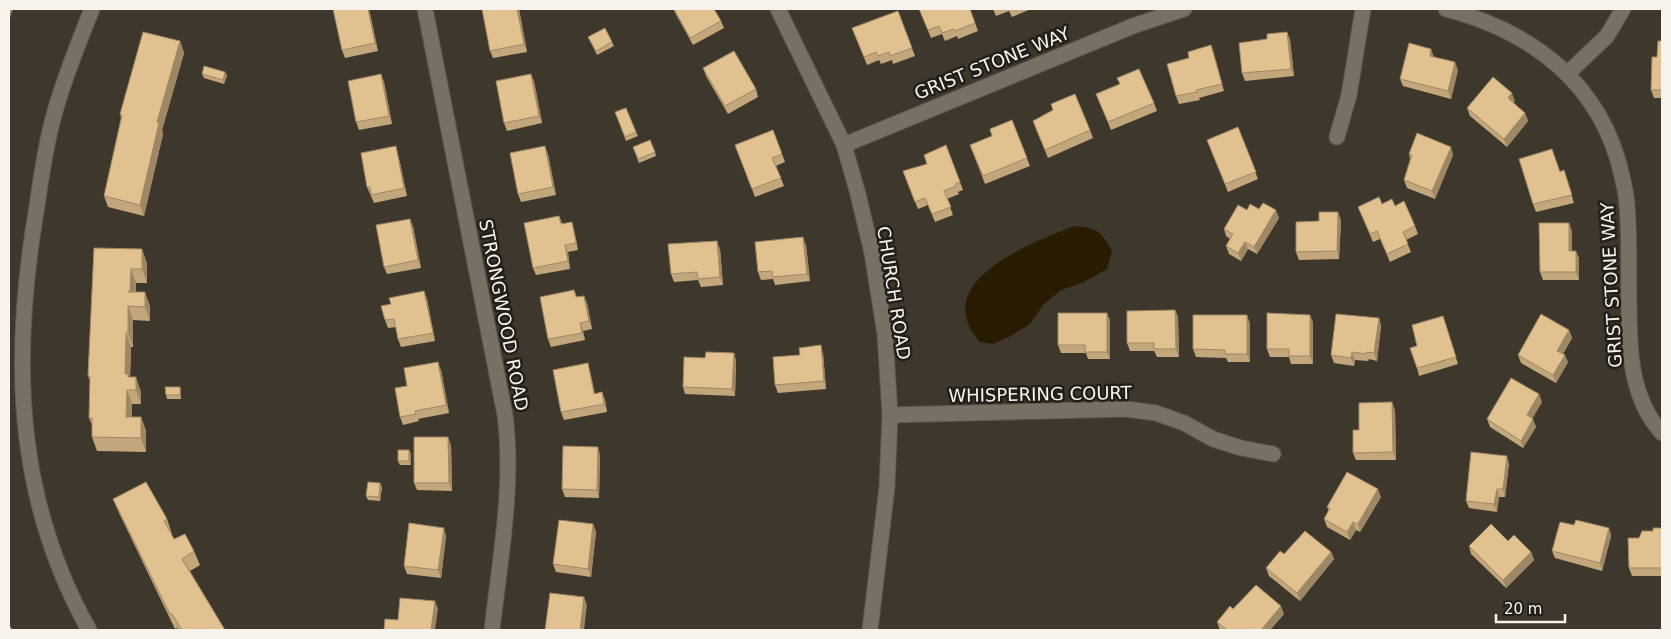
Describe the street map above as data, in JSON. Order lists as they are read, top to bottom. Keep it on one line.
{"streets":{"street":["GRIST STONE WAY","CHURCH ROAD","STRONGWOOD ROAD","WHISPERING COURT"]},"crossings":[["GRIST STONE WAY","CHURCH ROAD"],["CHURCH ROAD","WHISPERING COURT"]],"scale_bar":"20 m"}
